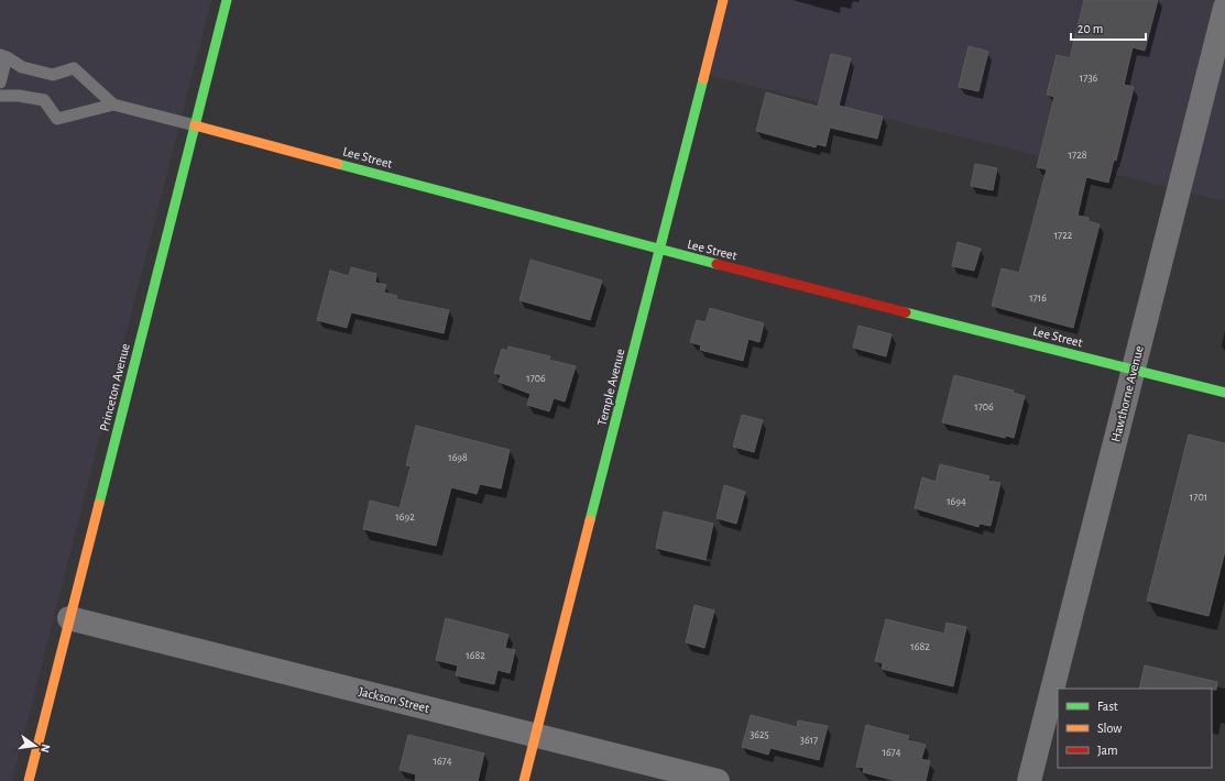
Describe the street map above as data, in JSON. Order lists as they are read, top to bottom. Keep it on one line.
{"streets":{"street":["Lee Street","Princeton Avenue","Temple Avenue","Hawthorne Avenue","Jackson Street"]},"crossings":[["Lee Street","Princeton Avenue"],["Lee Street","Temple Avenue"],["Lee Street","Hawthorne Avenue"],["Princeton Avenue","Jackson Street"],["Temple Avenue","Jackson Street"]],"house_numbers":["1736","1728","1722","1716","1706","1706","1698","1701","1694","1692","1682","1682","3625","3617","1674","1674"],"legend":["Fast","Slow","Jam"],"scale_bar":"20 m","north":"right"}
